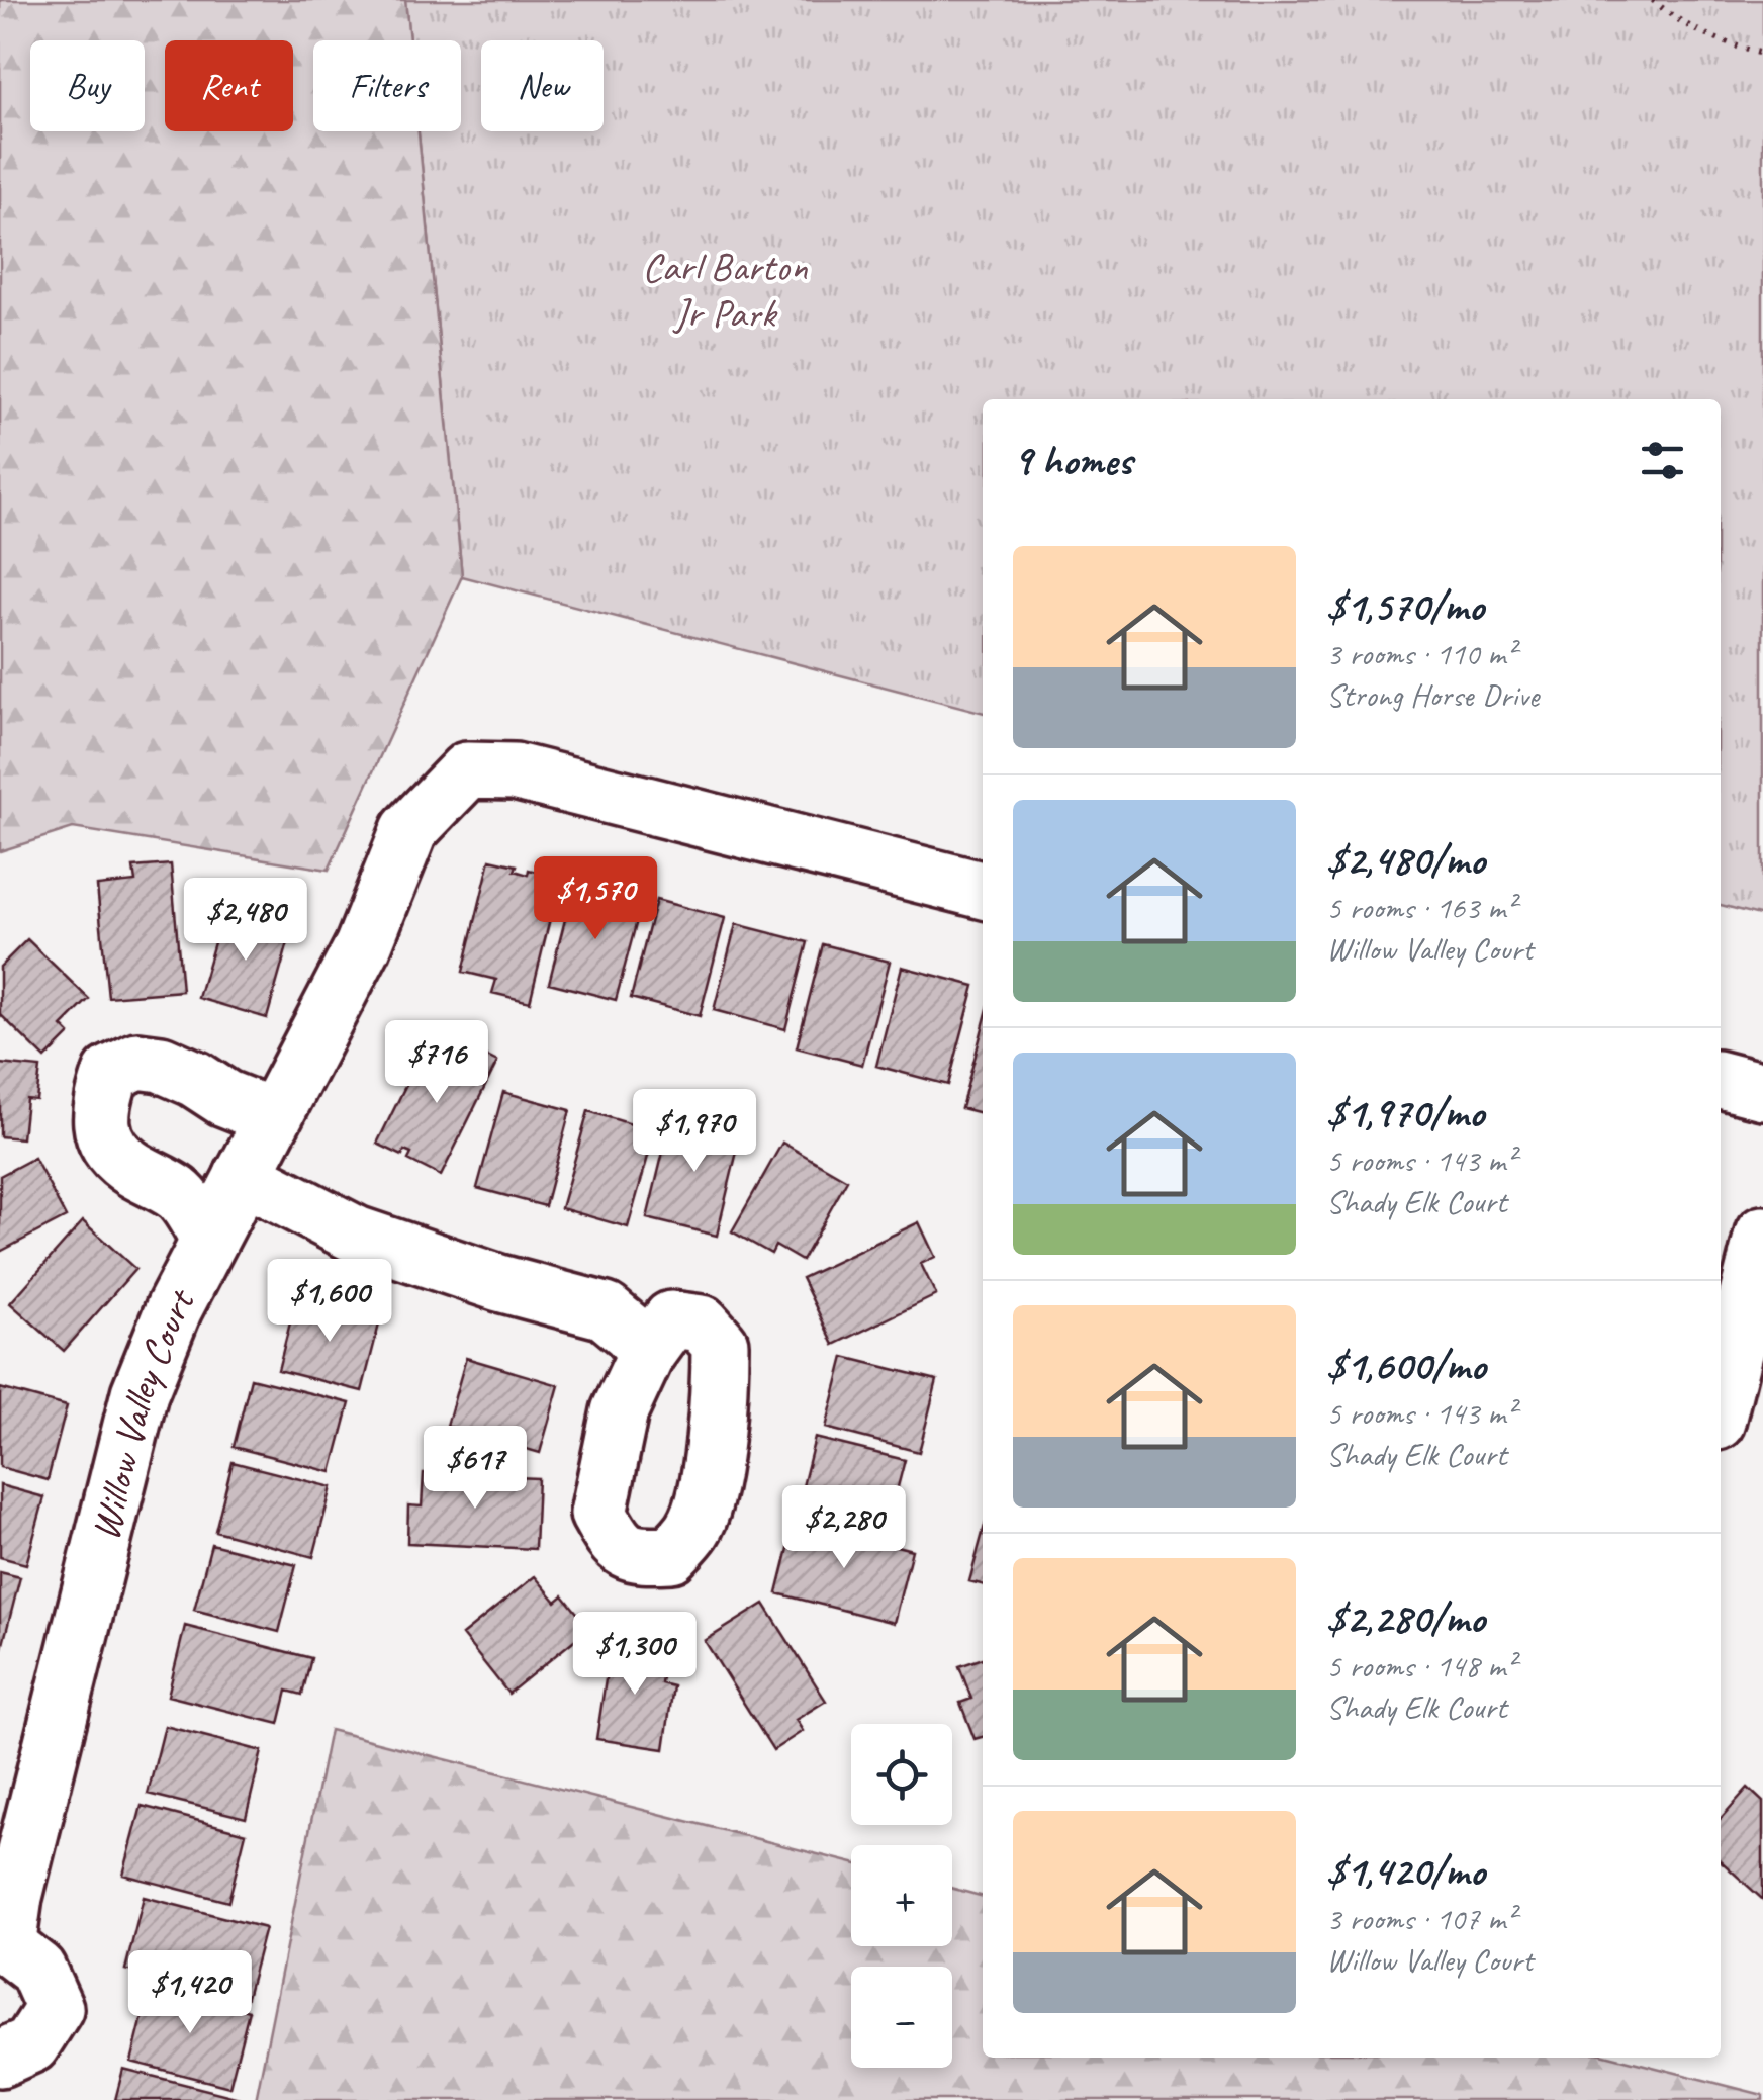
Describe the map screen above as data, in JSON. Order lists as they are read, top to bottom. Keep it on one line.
{"streets":{"street":["Willow Valley Court"]},"parks":["Carl Barton Jr Park"],"page":{"chip":["Buy","Rent","Filters","New"],"heading":"9 homes","list":[{"name":"$1,570/mo","note":"3 rooms · 110 m² · Strong Horse Drive"},{"name":"$2,480/mo","note":"5 rooms · 163 m² · Willow Valley Court"},{"name":"$1,970/mo","note":"5 rooms · 143 m² · Shady Elk Court"},{"name":"$1,600/mo","note":"5 rooms · 143 m² · Shady Elk Court"},{"name":"$2,280/mo","note":"5 rooms · 148 m² · Shady Elk Court"},{"name":"$1,420/mo","note":"3 rooms · 107 m² · Willow Valley Court"}],"price":["$1,570","$2,480","$716","$1,970","$1,600","$617","$2,280","$1,300","$1,420"],"map_buttons":["+","−"]}}
